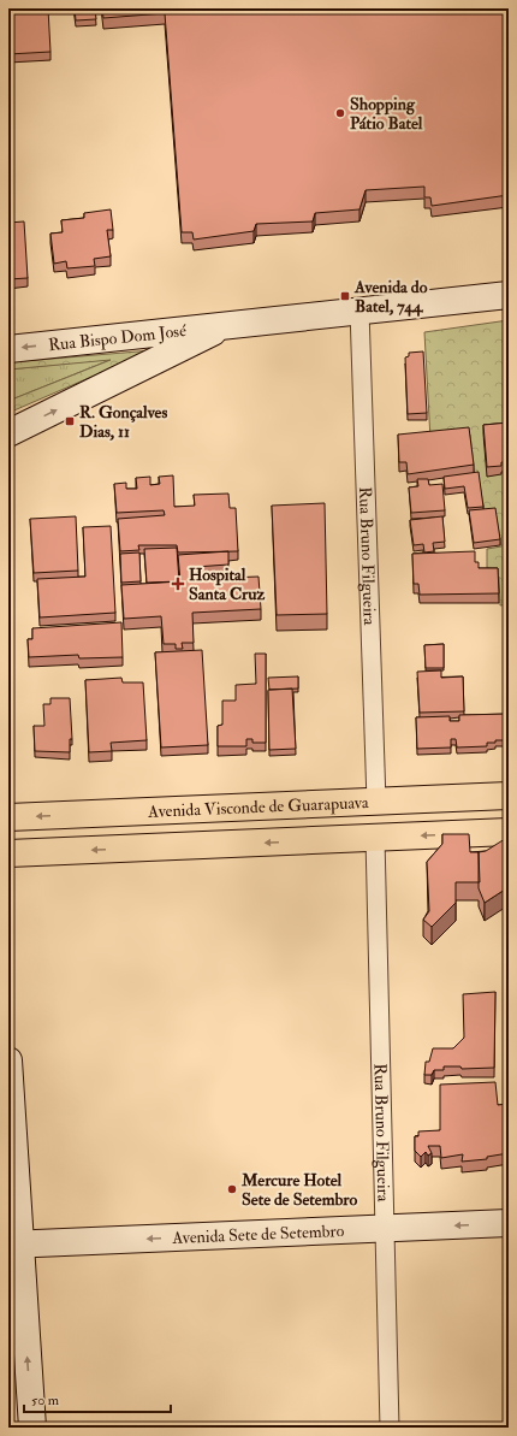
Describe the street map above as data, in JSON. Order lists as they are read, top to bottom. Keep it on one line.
{"streets":{"main road":["Rua Bispo Dom José","Avenida Visconde de Guarapuava","Avenida Sete de Setembro"],"street":["Rua Bruno Filgueira"]},"crossings":[["Rua Bispo Dom José","Rua Bruno Filgueira"],["Rua Bruno Filgueira","Avenida Visconde de Guarapuava"],["Rua Bruno Filgueira","Avenida Sete de Setembro"]],"one_way":["Avenida Sete de Setembro"],"places":{"other":["Shopping Pátio Batel","Mercure Hotel Sete de Setembro"],"transit":["Avenida do Batel, 744","R. Gonçalves Dias, 11"],"health":["Hospital Santa Cruz"]},"scale_bar":"50 m"}
